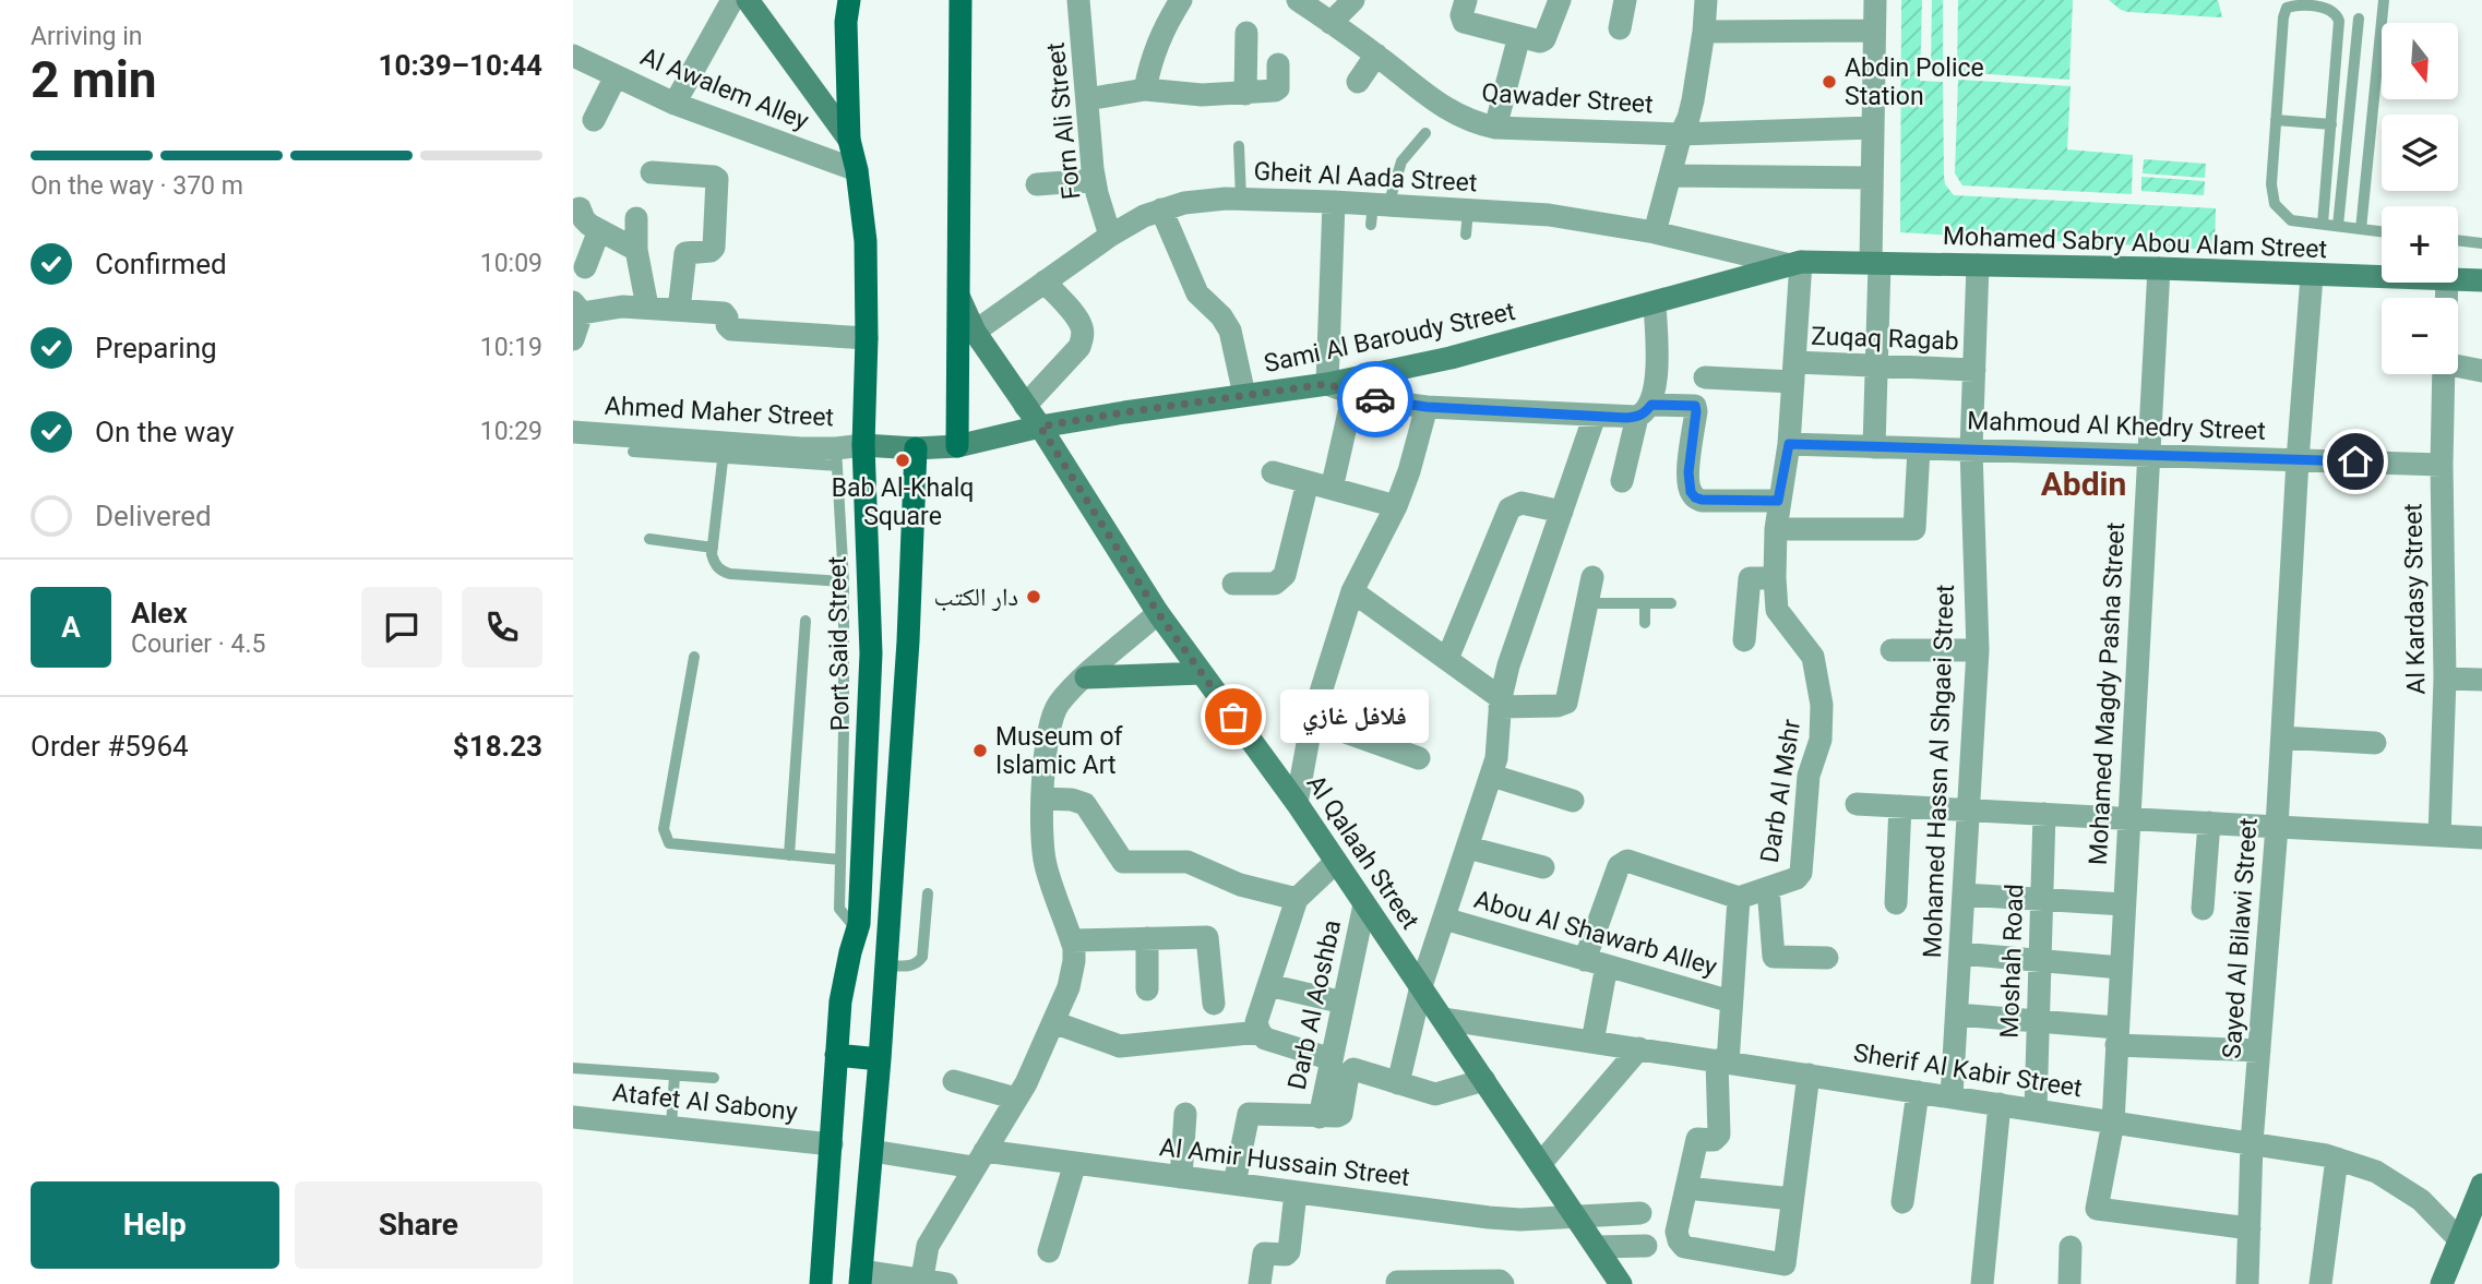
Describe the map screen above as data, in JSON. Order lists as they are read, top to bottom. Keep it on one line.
{"streets":{"main road":["Mohamed Sabry Abou Alam Street","Sami Al Baroudy Street","Port Said Street","Al Qalaah Street"],"street":["Al Awalem Alley","Qawader Street","Forn Ali Street","Gheit Al Aada Street","Zuqaq Ragab","Ahmed Maher Street","Mahmoud Al Khedry Street","Al Kardasy Street","Mohamed Magdy Pasha Street","Mohamed Hassn Al Shgaei Street","Darb Al Mshr","Abou Al Shawarb Alley","Sayed Al Bilawi Street","Moshah Road","Darb Al Aoshba","Sherif Al Kabir Street","Atafet Al Sabony","Al Amir Hussain Street"]},"crossings":[["Al Awalem Alley","Port Said Street"],["Forn Ali Street","Gheit Al Aada Street"],["Gheit Al Aada Street","Mohamed Sabry Abou Alam Street"],["Gheit Al Aada Street","Sami Al Baroudy Street"],["Gheit Al Aada Street","Darb Al Mshr"],["Gheit Al Aada Street","Al Qalaah Street"],["Mohamed Sabry Abou Alam Street","Sami Al Baroudy Street"],["Mohamed Sabry Abou Alam Street","Mohamed Magdy Pasha Street"],["Mohamed Sabry Abou Alam Street","Mohamed Hassn Al Shgaei Street"],["Mohamed Sabry Abou Alam Street","Darb Al Mshr"],["Mohamed Sabry Abou Alam Street","Sayed Al Bilawi Street"],["Sami Al Baroudy Street","Ahmed Maher Street"],["Sami Al Baroudy Street","Port Said Street"],["Sami Al Baroudy Street","Darb Al Mshr"],["Sami Al Baroudy Street","Al Qalaah Street"],["Zuqaq Ragab","Mohamed Hassn Al Shgaei Street"],["Zuqaq Ragab","Darb Al Mshr"],["Ahmed Maher Street","Port Said Street"],["Mahmoud Al Khedry Street","Al Kardasy Street"],["Mahmoud Al Khedry Street","Mohamed Magdy Pasha Street"],["Mahmoud Al Khedry Street","Mohamed Hassn Al Shgaei Street"],["Mahmoud Al Khedry Street","Darb Al Mshr"],["Mahmoud Al Khedry Street","Sayed Al Bilawi Street"],["Port Said Street","Atafet Al Sabony"],["Mohamed Magdy Pasha Street","Sayed Al Bilawi Street"],["Mohamed Magdy Pasha Street","Sherif Al Kabir Street"],["Mohamed Hassn Al Shgaei Street","Sherif Al Kabir Street"],["Al Qalaah Street","Darb Al Aoshba"],["Al Qalaah Street","Sherif Al Kabir Street"],["Al Qalaah Street","Al Amir Hussain Street"],["Sayed Al Bilawi Street","Sherif Al Kabir Street"],["Moshah Road","Sherif Al Kabir Street"]],"districts":["Abdin"],"places":["Abdin Police Station","Bab Al-Khalq Square","دار الكتب","فلافل غازي","Museum of Islamic Art"],"north":"bottom","page":{"heading":["2 min","Arriving in","10:39–10:44"],"panel":["Alex","Courier · 4.5","Order #5964","$18.23"],"map_buttons":["+","−"],"bar":"On the way · 370 m","list":[["Confirmed","10:09"],["Preparing","10:19"],["On the way","10:29"],"Delivered"],"round":"A","bubble":"فلافل غازي","buttons":["Help","Share"]}}
